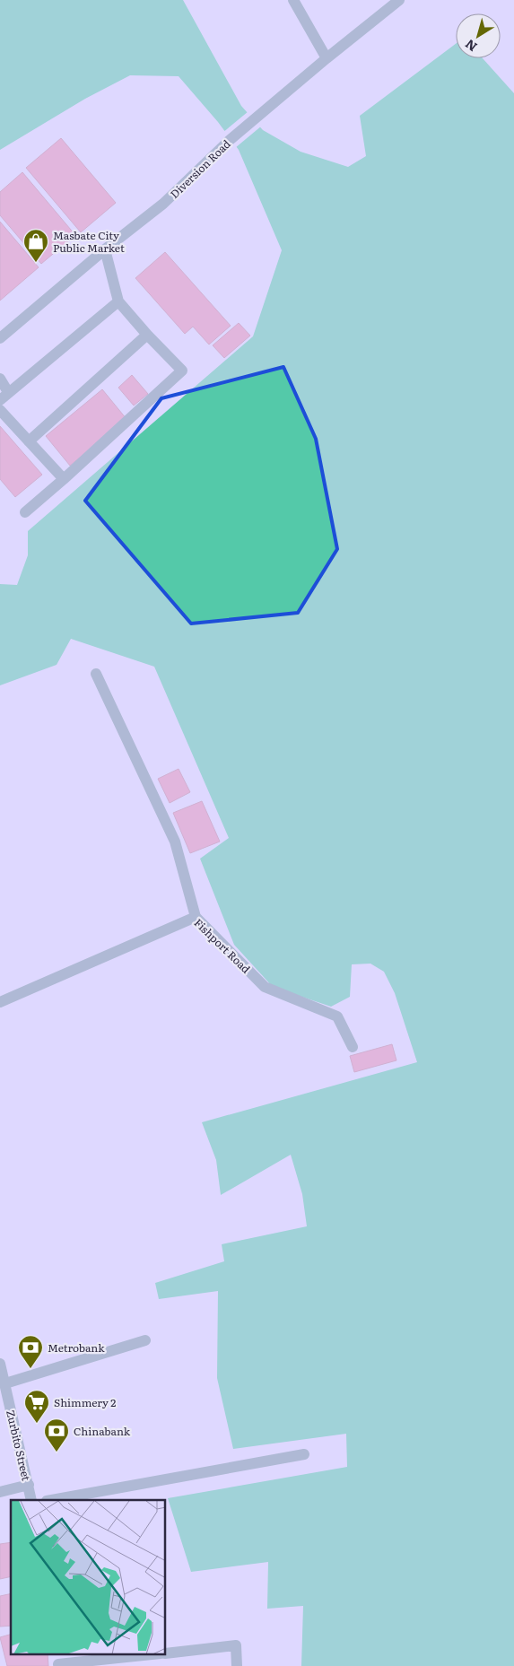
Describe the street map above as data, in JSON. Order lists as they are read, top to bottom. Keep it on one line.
{"streets":{"street":["Diversion Road","Fishport Road","Zurbito Street"]},"places":{"shop":["Masbate City Public Market"],"bank":["Metrobank","Chinabank"],"supermarket":["Shimmery 2"]},"north":"bottom left"}
